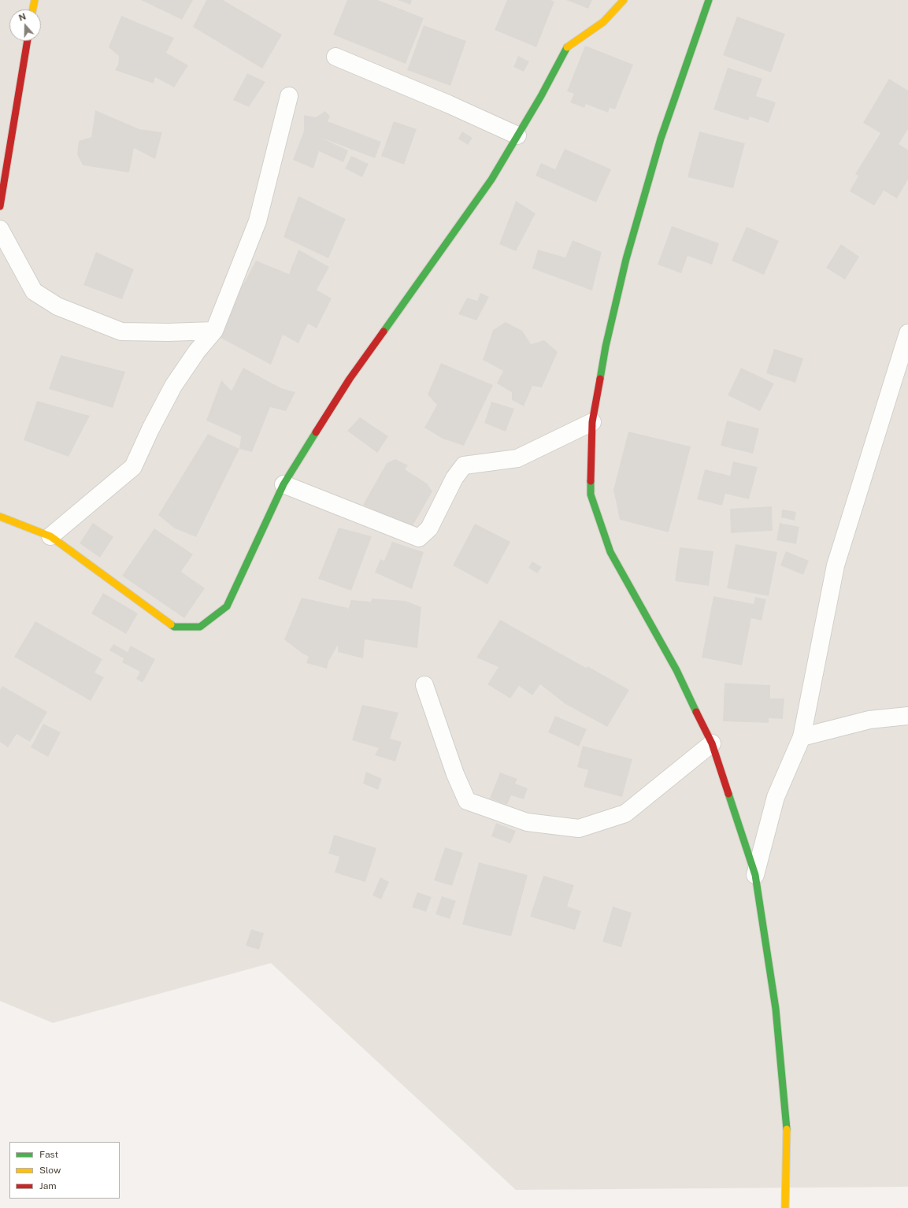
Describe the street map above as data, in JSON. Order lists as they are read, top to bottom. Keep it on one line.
{"legend":["Fast","Slow","Jam"],"north":"top"}
